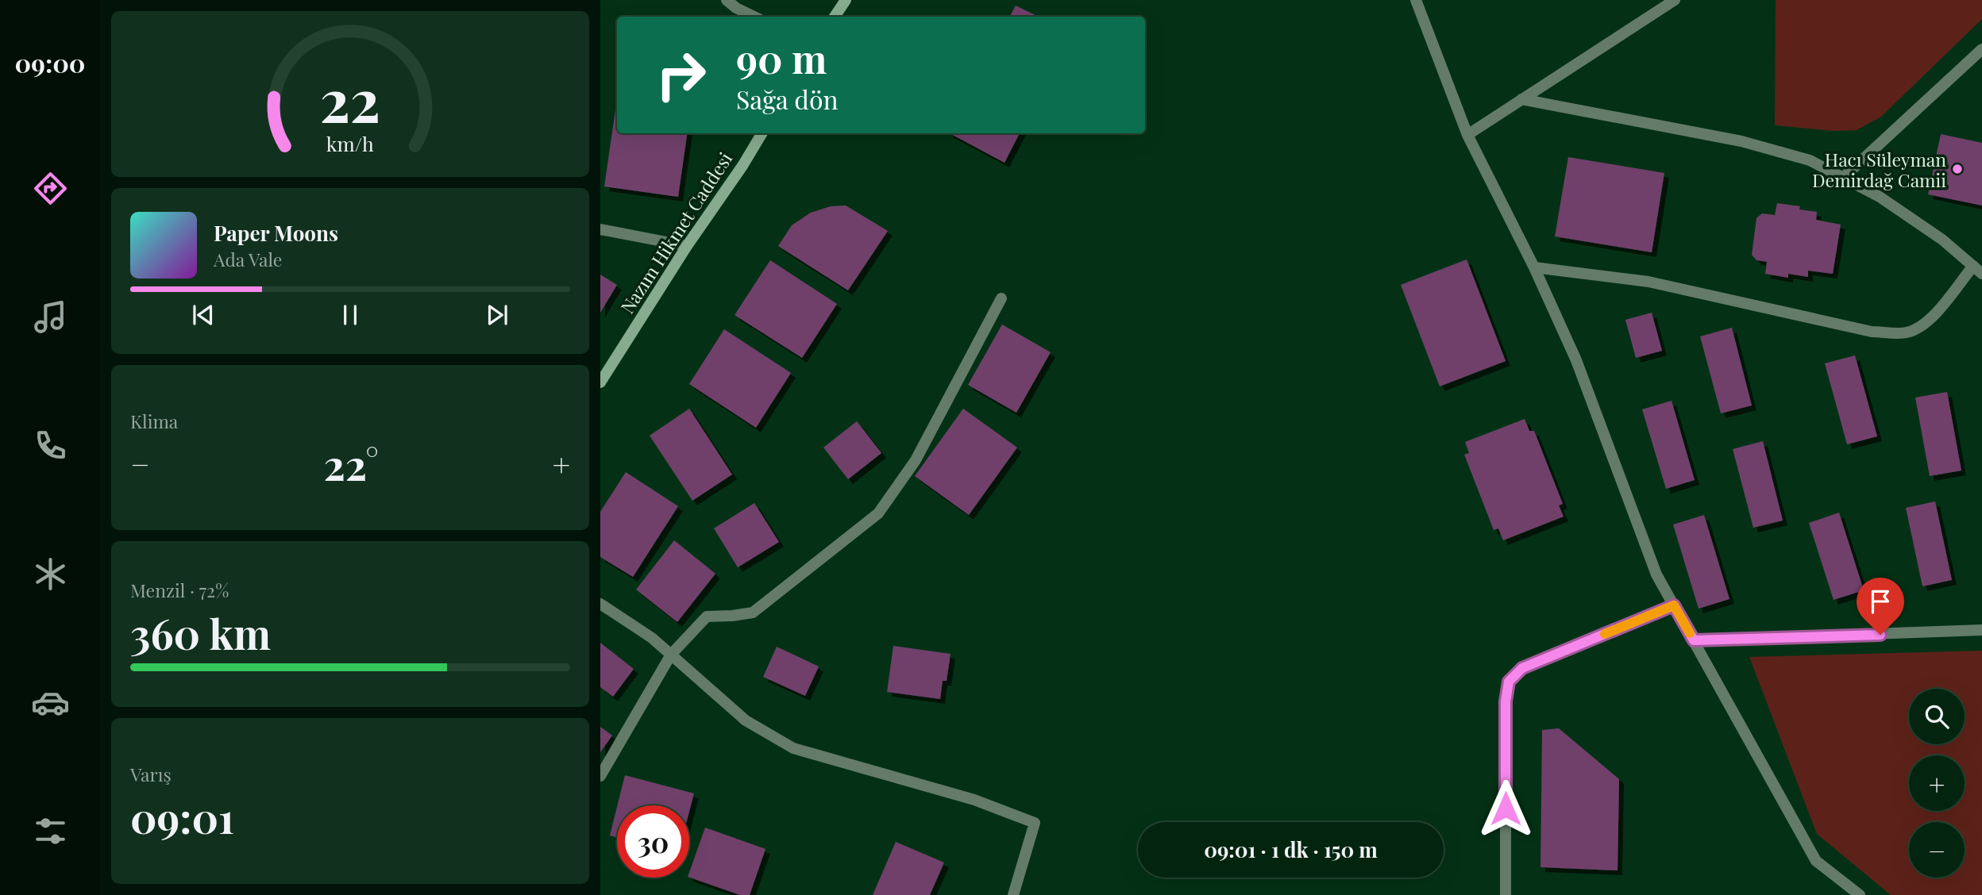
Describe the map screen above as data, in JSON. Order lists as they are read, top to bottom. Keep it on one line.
{"streets":{"street":["Nazım Hikmet Caddesi"]},"places":["Hacı Süleyman Demirdağ Camii"],"page":{"tabs":"09:00","turn":["90 m","Sağa dön"],"song":["Paper Moons","Ada Vale"],"tile":["Klima",["Menzil · 72%","360 km"],["Varış","09:01"]],"heat":["−","22°","+"],"map_buttons":["+","−"],"limit":"30","trip":"09:01 · 1 dk · 150 m","gauge":["22","km/h"]}}
